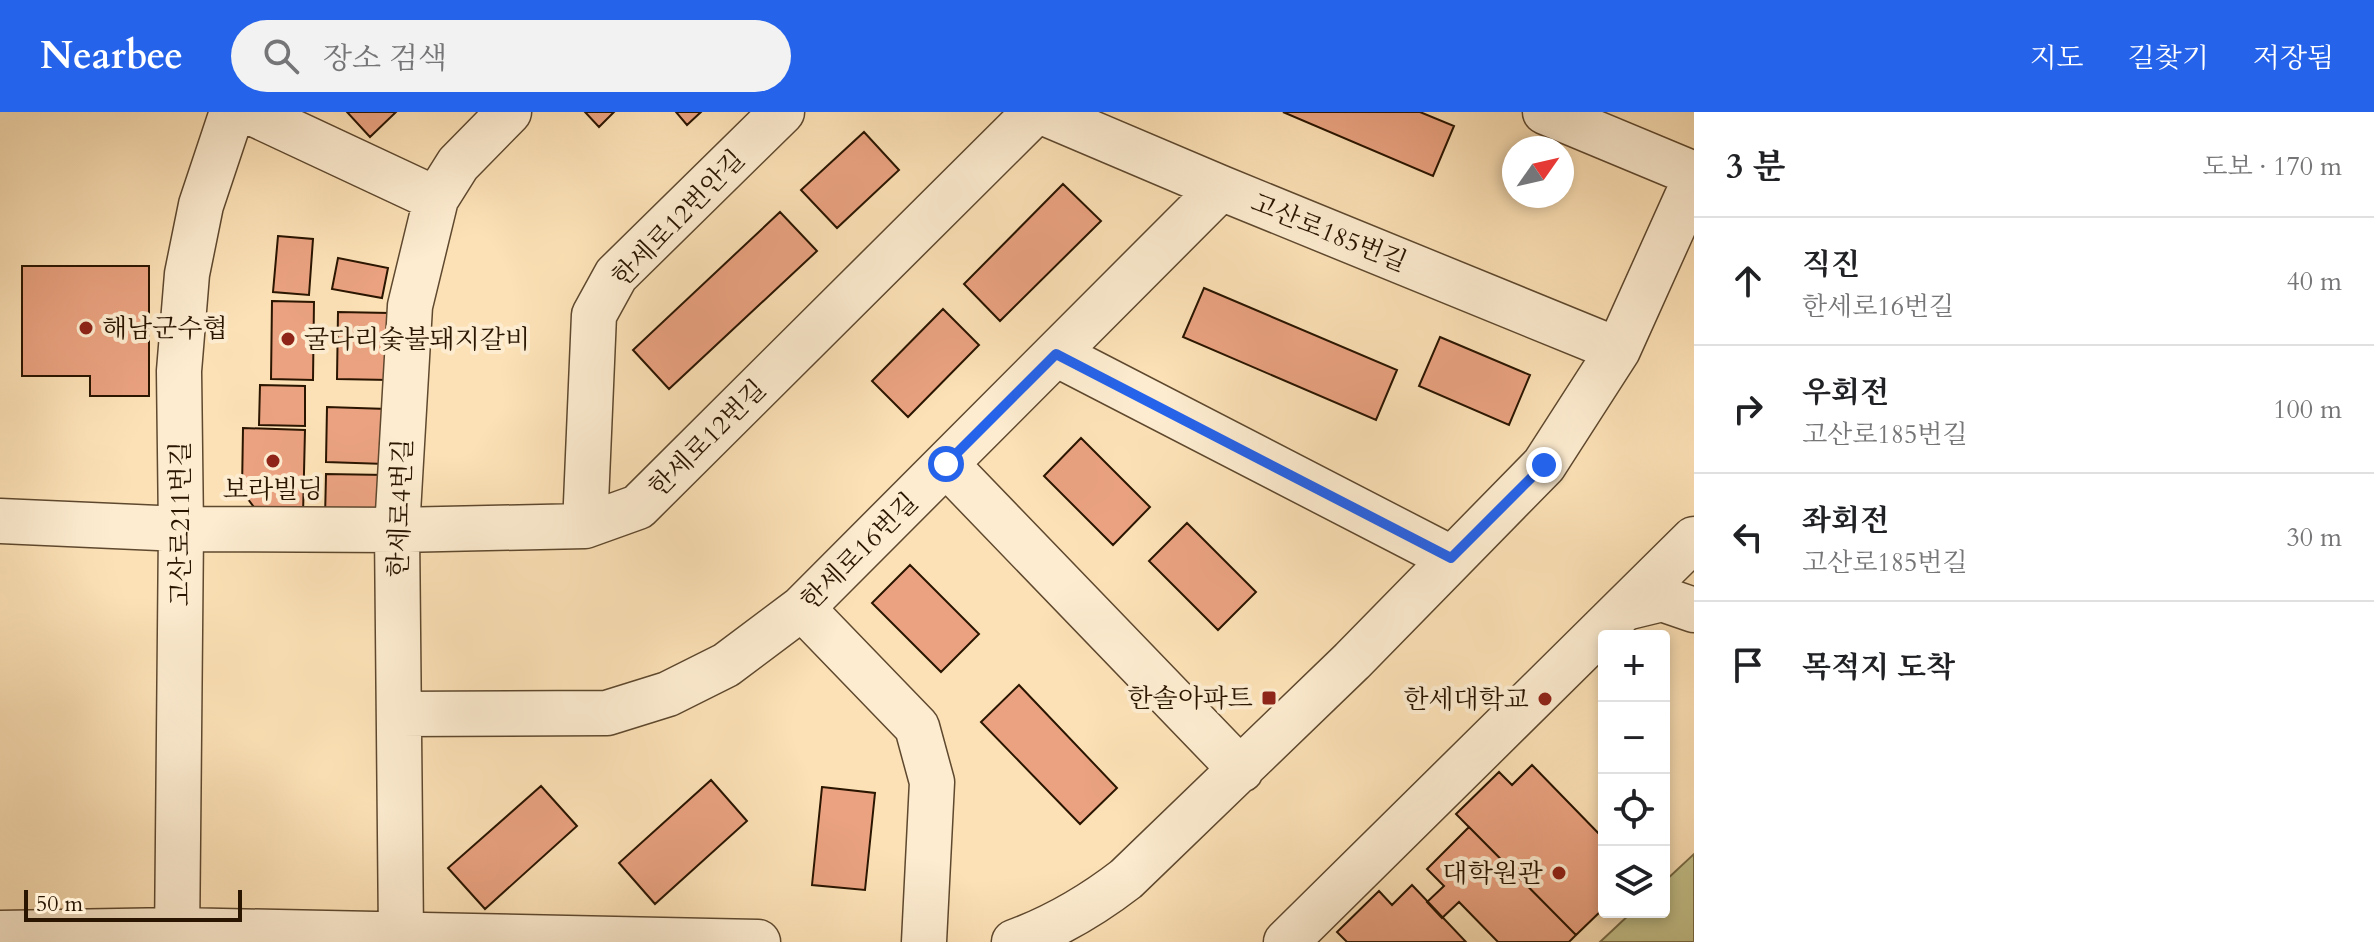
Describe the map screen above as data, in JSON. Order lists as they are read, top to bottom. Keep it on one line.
{"streets":{"street":["한세로12번안길","고산로185번길","한세로12번길","한세로4번길","고산로211번길","한세로16번길"]},"crossings":[["한세로12번안길","한세로12번길"],["고산로185번길","한세로16번길"],["한세로12번길","한세로4번길"],["한세로12번길","고산로211번길"],["한세로4번길","한세로16번길"]],"places":{"other":["해남군수협","굴다리숯불돼지갈비","보라빌딩","한세대학교","대학원관"],"transit":["한솔아파트"]},"scale_bar":"50 m","north":"top right","page":{"header":"Nearbee","search":"장소 검색","nav":["지도","길찾기","저장됨"],"heading":["3 분","도보 · 170 m"],"list":[["직진","한세로16번길","40 m"],["우회전","고산로185번길","100 m"],["좌회전","고산로185번길","30 m"],"목적지 도착"],"map_buttons":["+","−"],"scale":"50 m"}}
